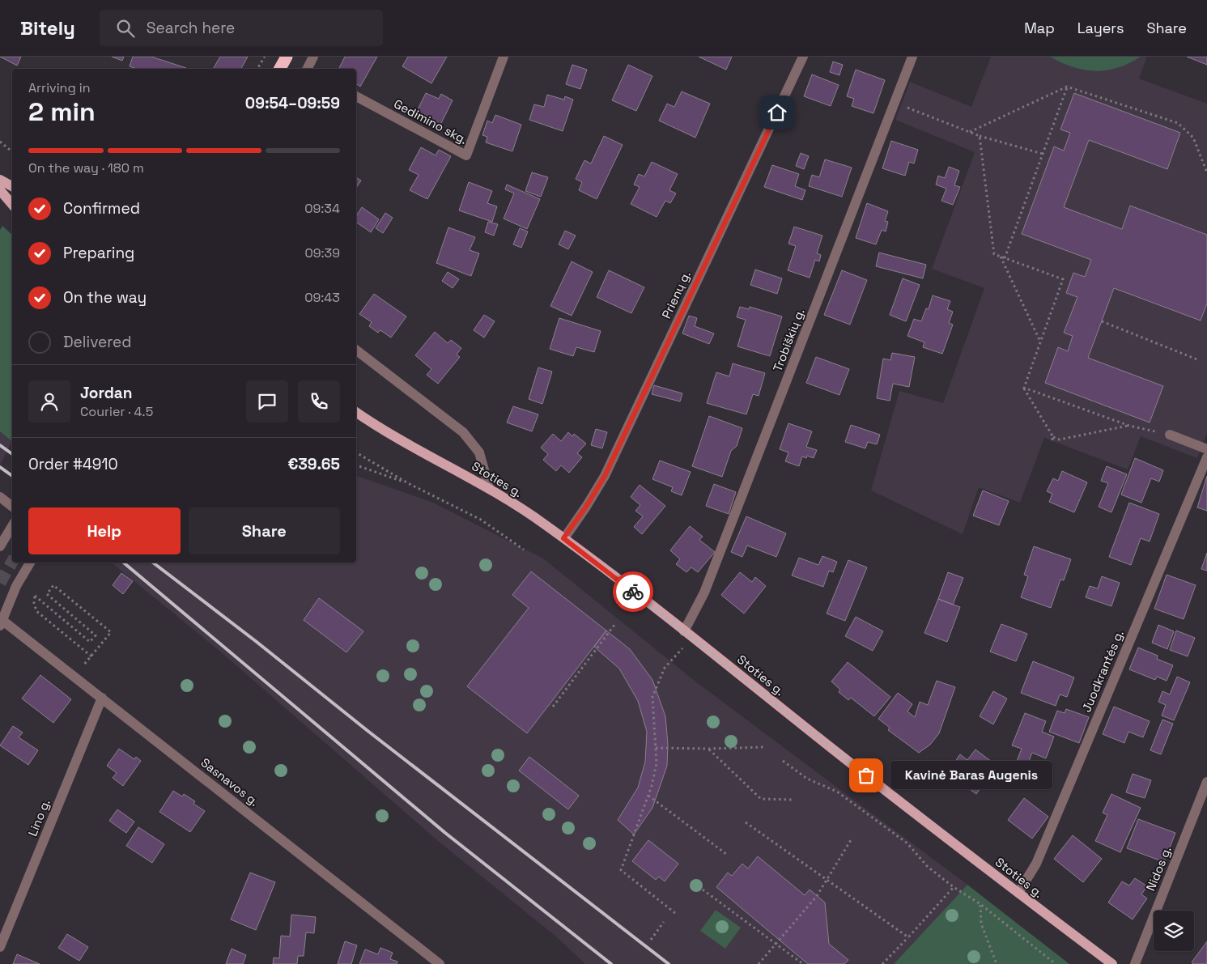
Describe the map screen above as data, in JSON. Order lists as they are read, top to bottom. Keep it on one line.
{"streets":{"main road":["Stoties g."],"street":["Gedimino skg.","Prienų g.","Trobiškių g.","Juodkrantės g.","Sasnavos g.","Lino g.","Nidos g."]},"crossings":[["Prienų g.","Stoties g."],["Trobiškių g.","Stoties g."],["Stoties g.","Juodkrantės g."],["Sasnavos g.","Lino g."]],"places":["Kavinė Baras Augenis"],"page":{"header":"Bitely","search":"Search here","nav":["Map","Layers","Share"],"heading":["2 min","Arriving in","09:54–09:59"],"panel":["Jordan","Courier · 4.5","Order #4910","€39.65"],"bar":"On the way · 180 m","list":[["Confirmed","09:34"],["Preparing","09:39"],["On the way","09:43"],"Delivered"],"buttons":["Help","Share"],"bubble":"Kavinė Baras Augenis"}}
